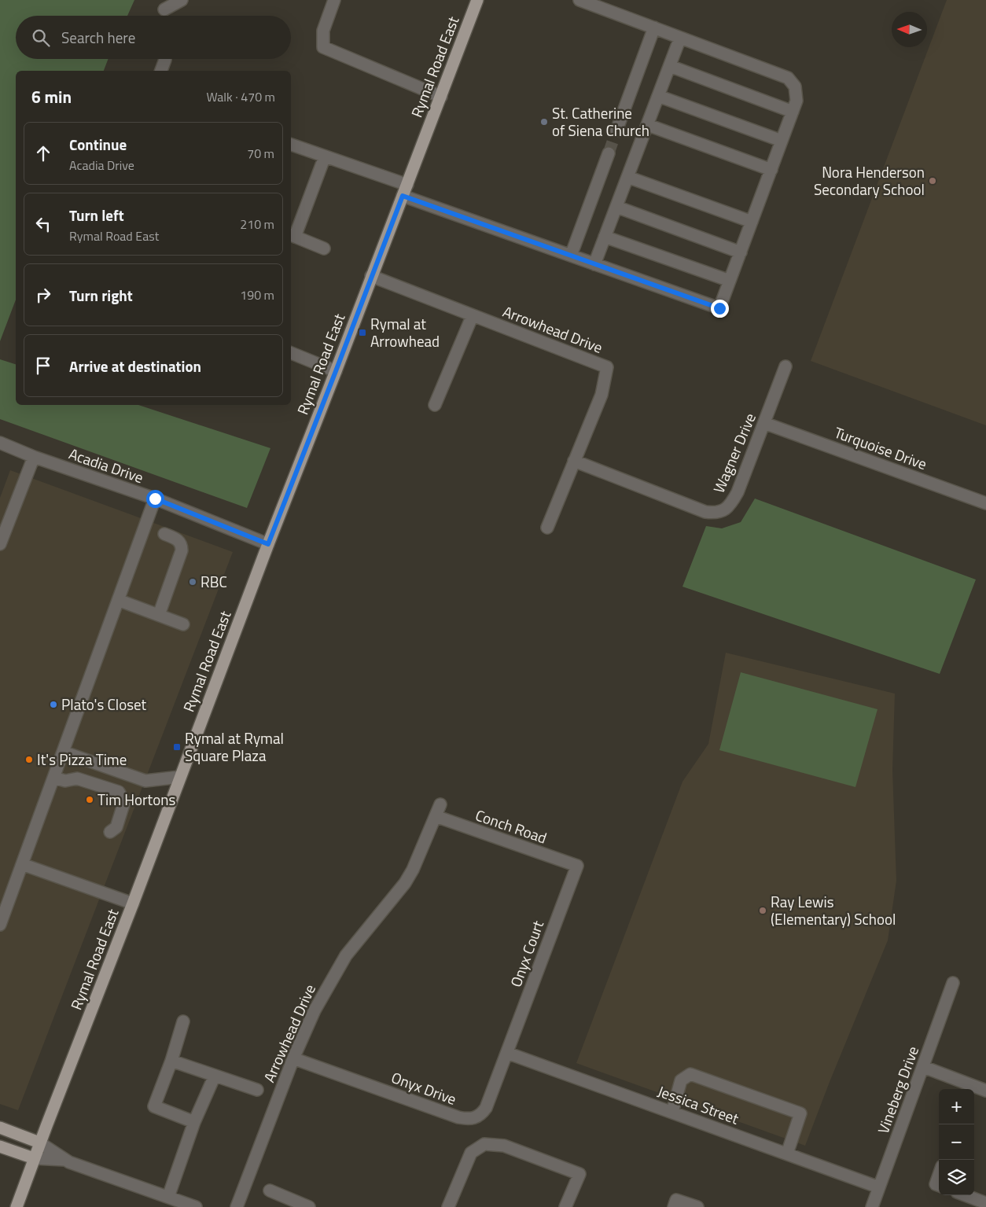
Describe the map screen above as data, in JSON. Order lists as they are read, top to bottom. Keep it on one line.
{"streets":{"main road":["Rymal Road East"],"street":["Arrowhead Drive","Turquoise Drive","Wagner Drive","Acadia Drive","Conch Road","Onyx Court","Onyx Drive","Vineberg Drive","Jessica Street"]},"crossings":[["Rymal Road East","Arrowhead Drive"],["Rymal Road East","Acadia Drive"],["Arrowhead Drive","Wagner Drive"],["Arrowhead Drive","Conch Road"],["Arrowhead Drive","Onyx Drive"],["Turquoise Drive","Wagner Drive"],["Conch Road","Onyx Court"],["Onyx Court","Onyx Drive"],["Onyx Court","Jessica Street"],["Onyx Drive","Jessica Street"],["Vineberg Drive","Jessica Street"]],"places":{"other":["St. Catherine of Siena Church","Nora Henderson Secondary School","RBC","Plato's Closet","It's Pizza Time","Tim Hortons","Ray Lewis (Elementary) School"],"transit":["Rymal at Arrowhead","Rymal at Rymal Square Plaza"]},"north":"left","page":{"search":"Search here","heading":["6 min","Walk · 470 m"],"list":[["Continue","Acadia Drive","70 m"],["Turn left","Rymal Road East","210 m"],["Turn right","190 m"],"Arrive at destination"],"map_buttons":["+","−"]}}
